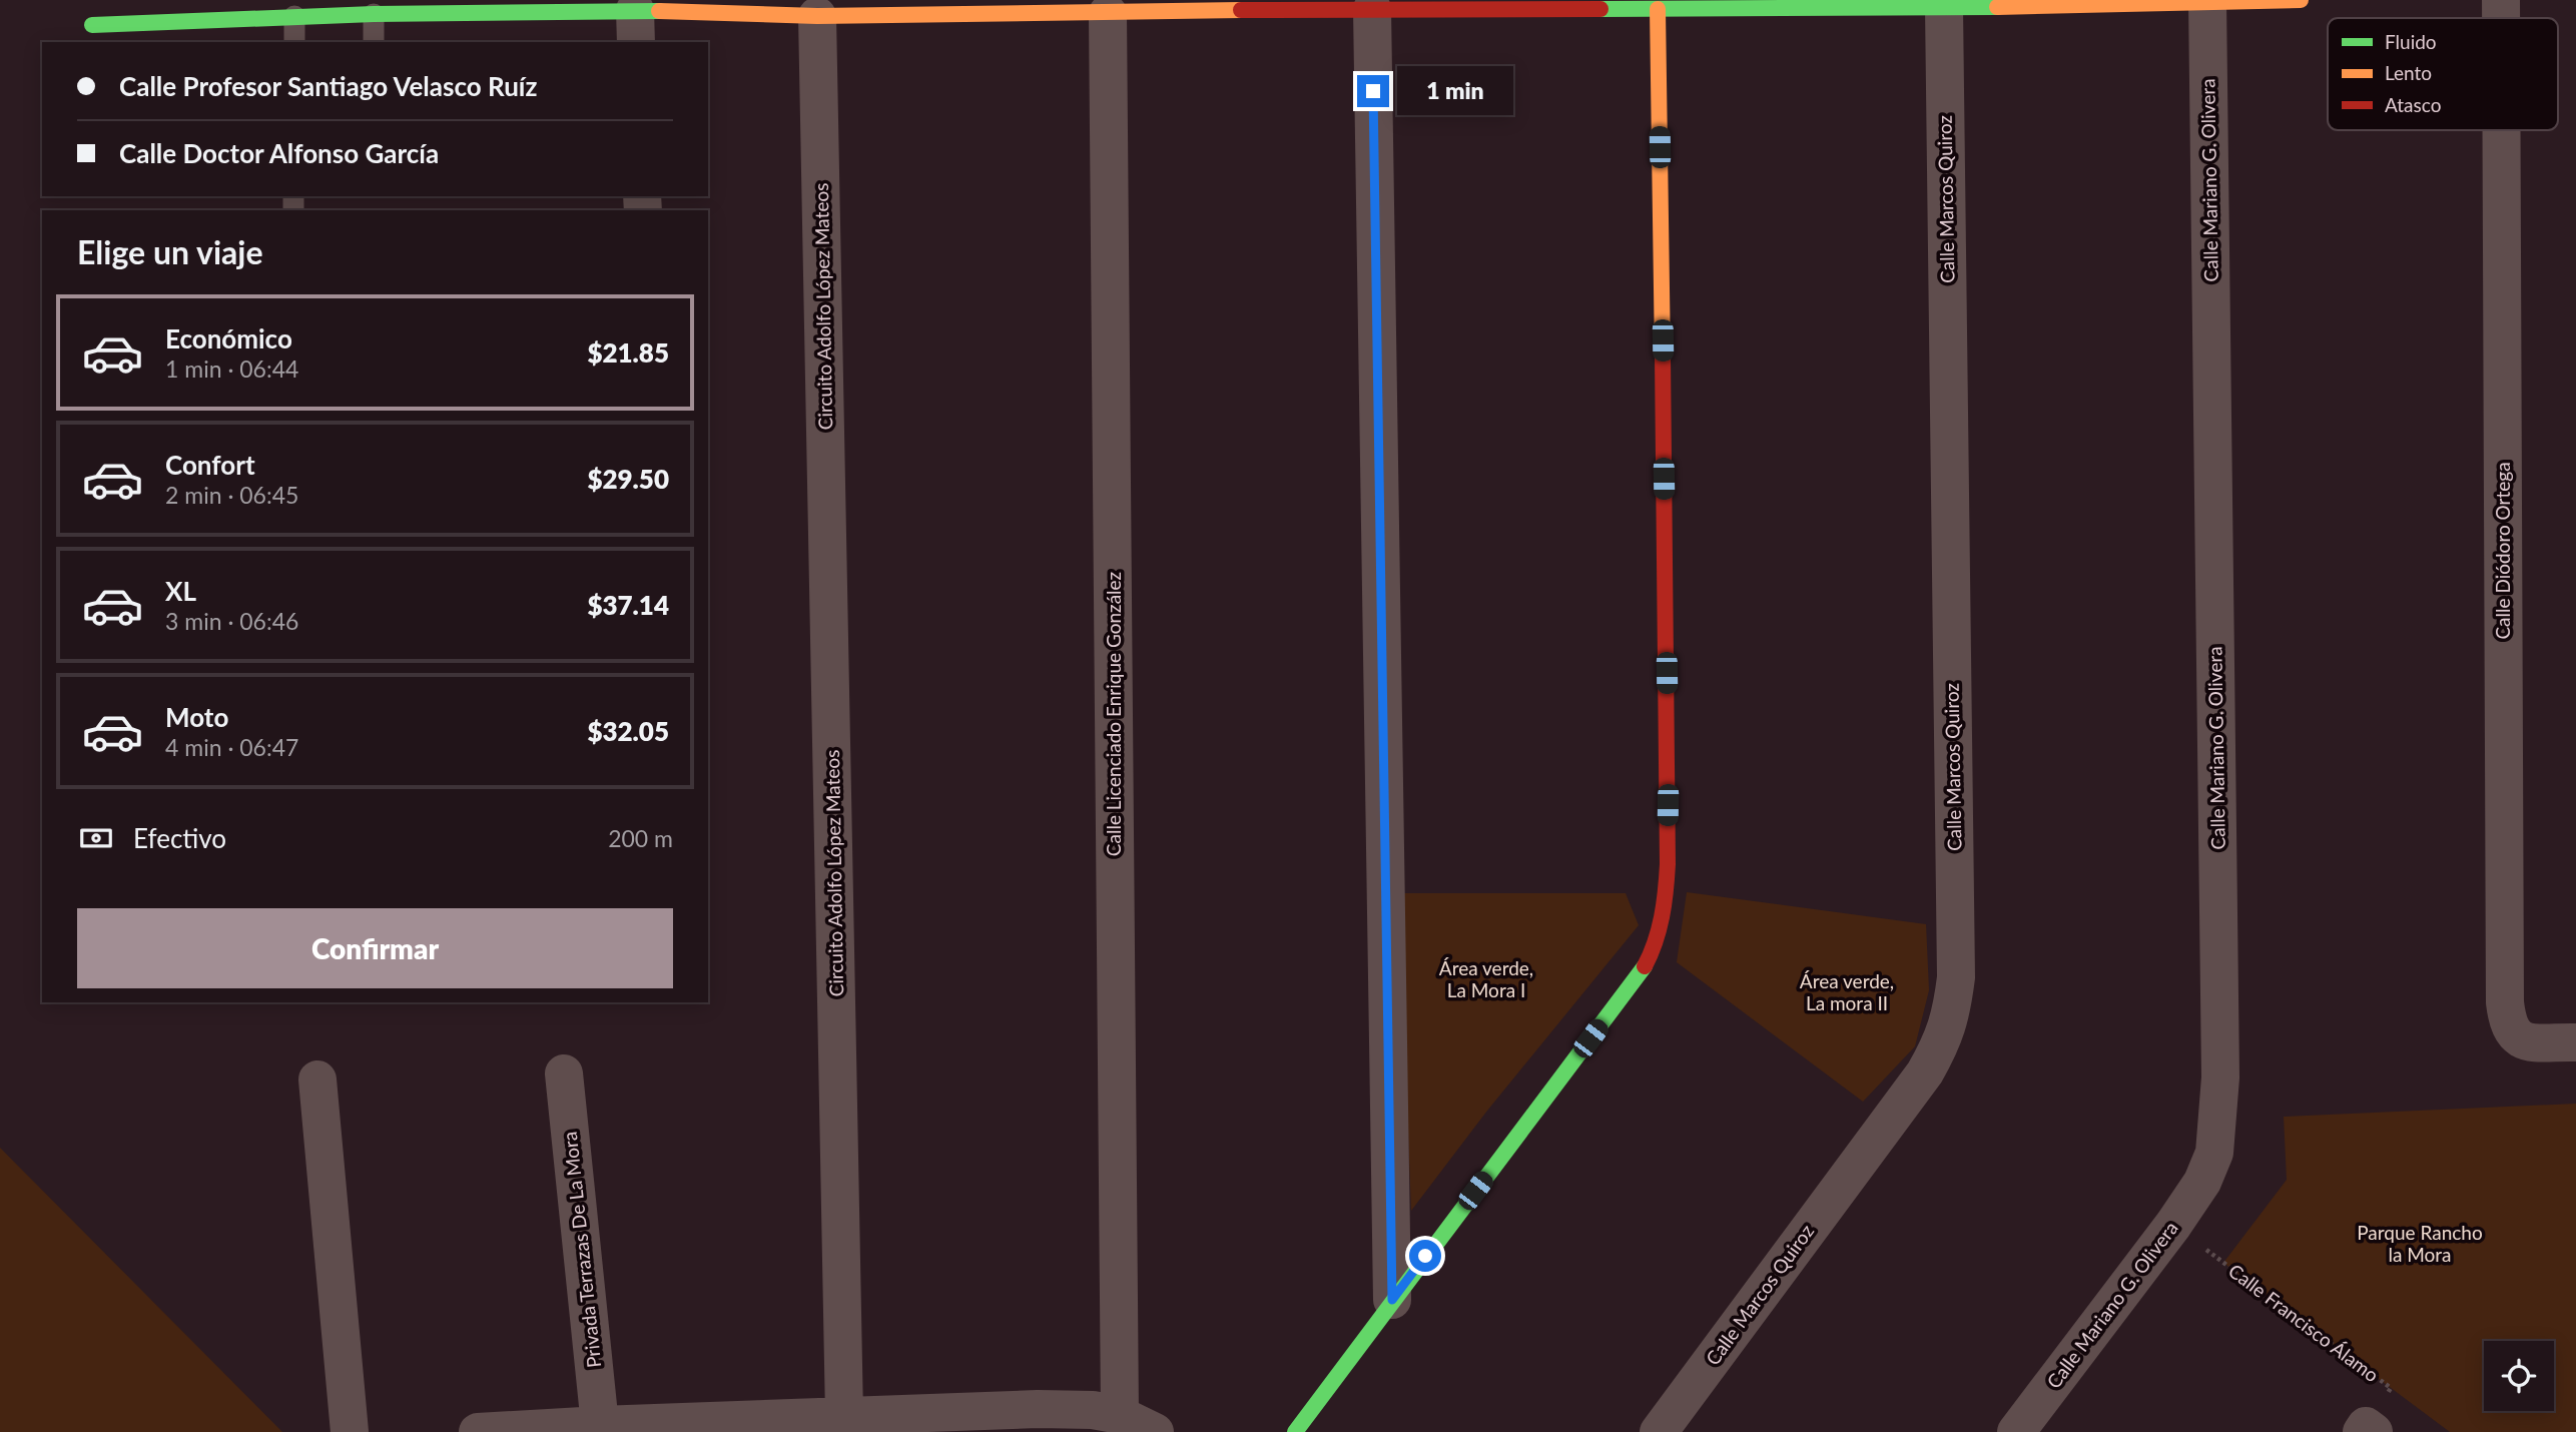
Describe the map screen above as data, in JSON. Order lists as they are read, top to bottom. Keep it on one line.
{"streets":{"street":["Calle Mariano G. Olivera","Calle Marcos Quiroz","Circuito Adolfo López Mateos","Calle Diódoro Ortega","Calle Licenciado Enrique González","Privada Terrazas De La Mora"],"path":["Calle Francisco Álamo"]},"crossings":[["Calle Mariano G. Olivera","Calle Francisco Álamo"]],"parks":["Área verde, La Mora I","Área verde, La mora II","Parque Rancho la Mora"],"legend":["Fluido","Lento","Atasco"],"page":{"banner":["Calle Profesor Santiago Velasco Ruíz","Calle Doctor Alfonso García"],"bubble":"1 min","heading":"Elige un viaje","list":[{"name":"Económico","note":"1 min · 06:44","value":"$21.85"},{"name":"Confort","note":"2 min · 06:45","value":"$29.50"},{"name":"XL","note":"3 min · 06:46","value":"$37.14"},{"name":"Moto","note":"4 min · 06:47","value":"$32.05"}],"pay":["Efectivo","200 m"],"buttons":"Confirmar"}}
